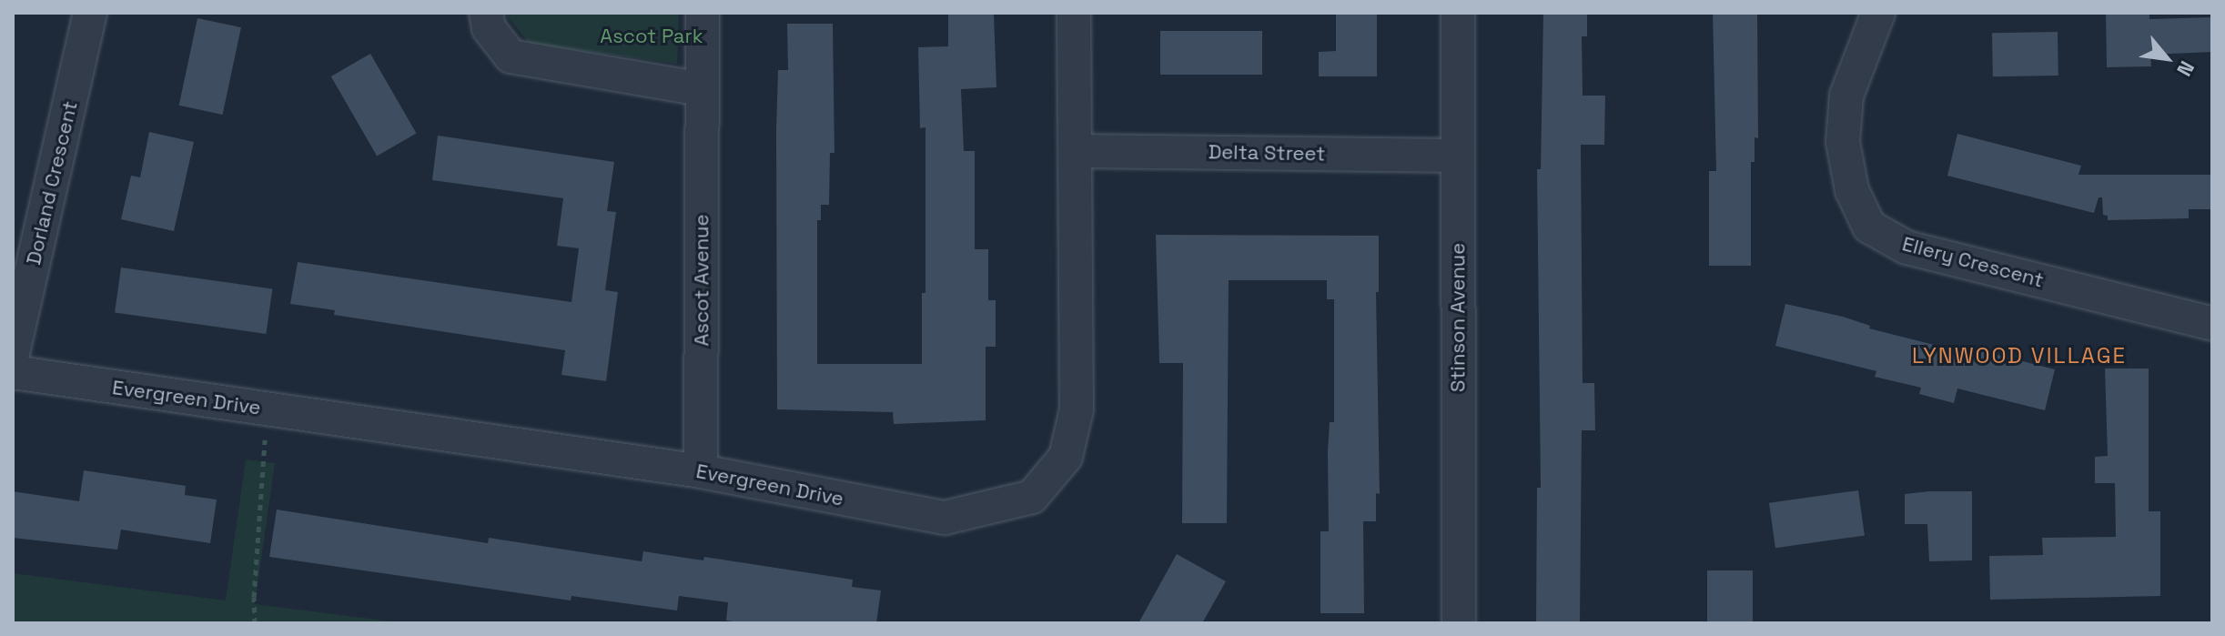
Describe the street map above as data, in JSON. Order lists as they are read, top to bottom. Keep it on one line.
{"streets":{"street":["Delta Street","Dorland Crescent","Ellery Crescent","Ascot Avenue","Stinson Avenue","Evergreen Drive"]},"crossings":[["Delta Street","Stinson Avenue"],["Delta Street","Evergreen Drive"],["Ascot Avenue","Evergreen Drive"]],"districts":["LYNWOOD VILLAGE"],"parks":["Ascot Park"],"north":"bottom right"}
